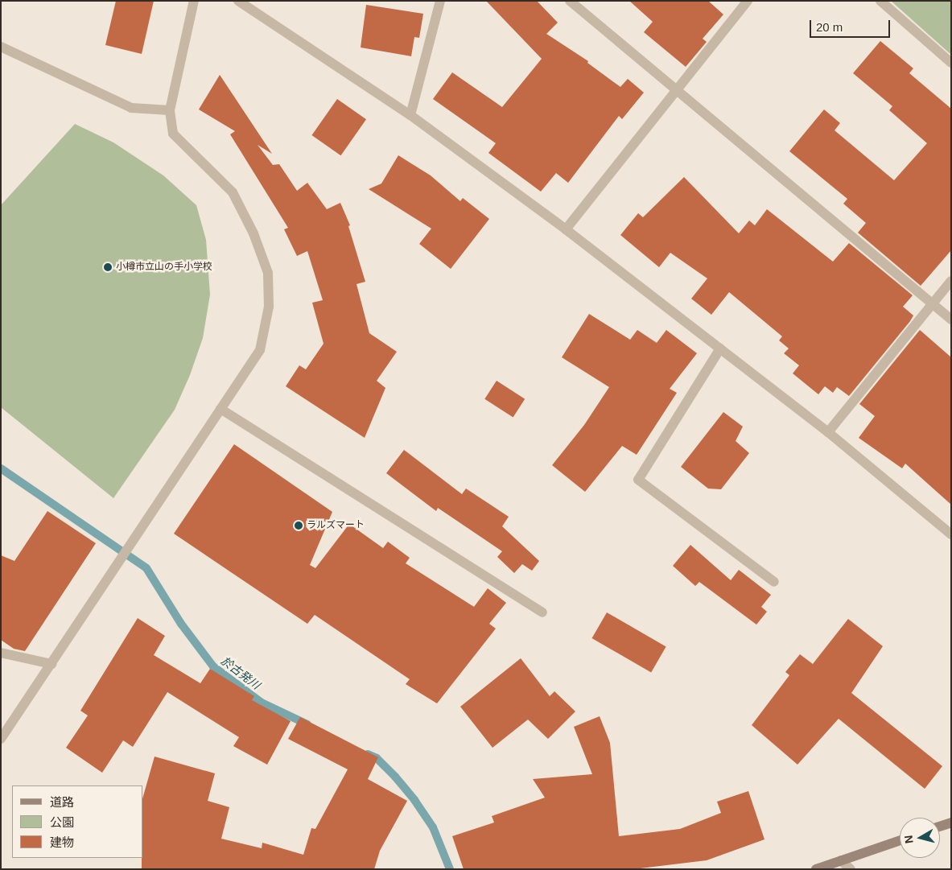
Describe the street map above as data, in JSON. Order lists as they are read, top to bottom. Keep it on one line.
{"water":["於古発川"],"places":["小樽市立山の手小学校","ラルズマート"],"legend":["道路","公園","建物"],"scale_bar":"20 m","north":"left"}
